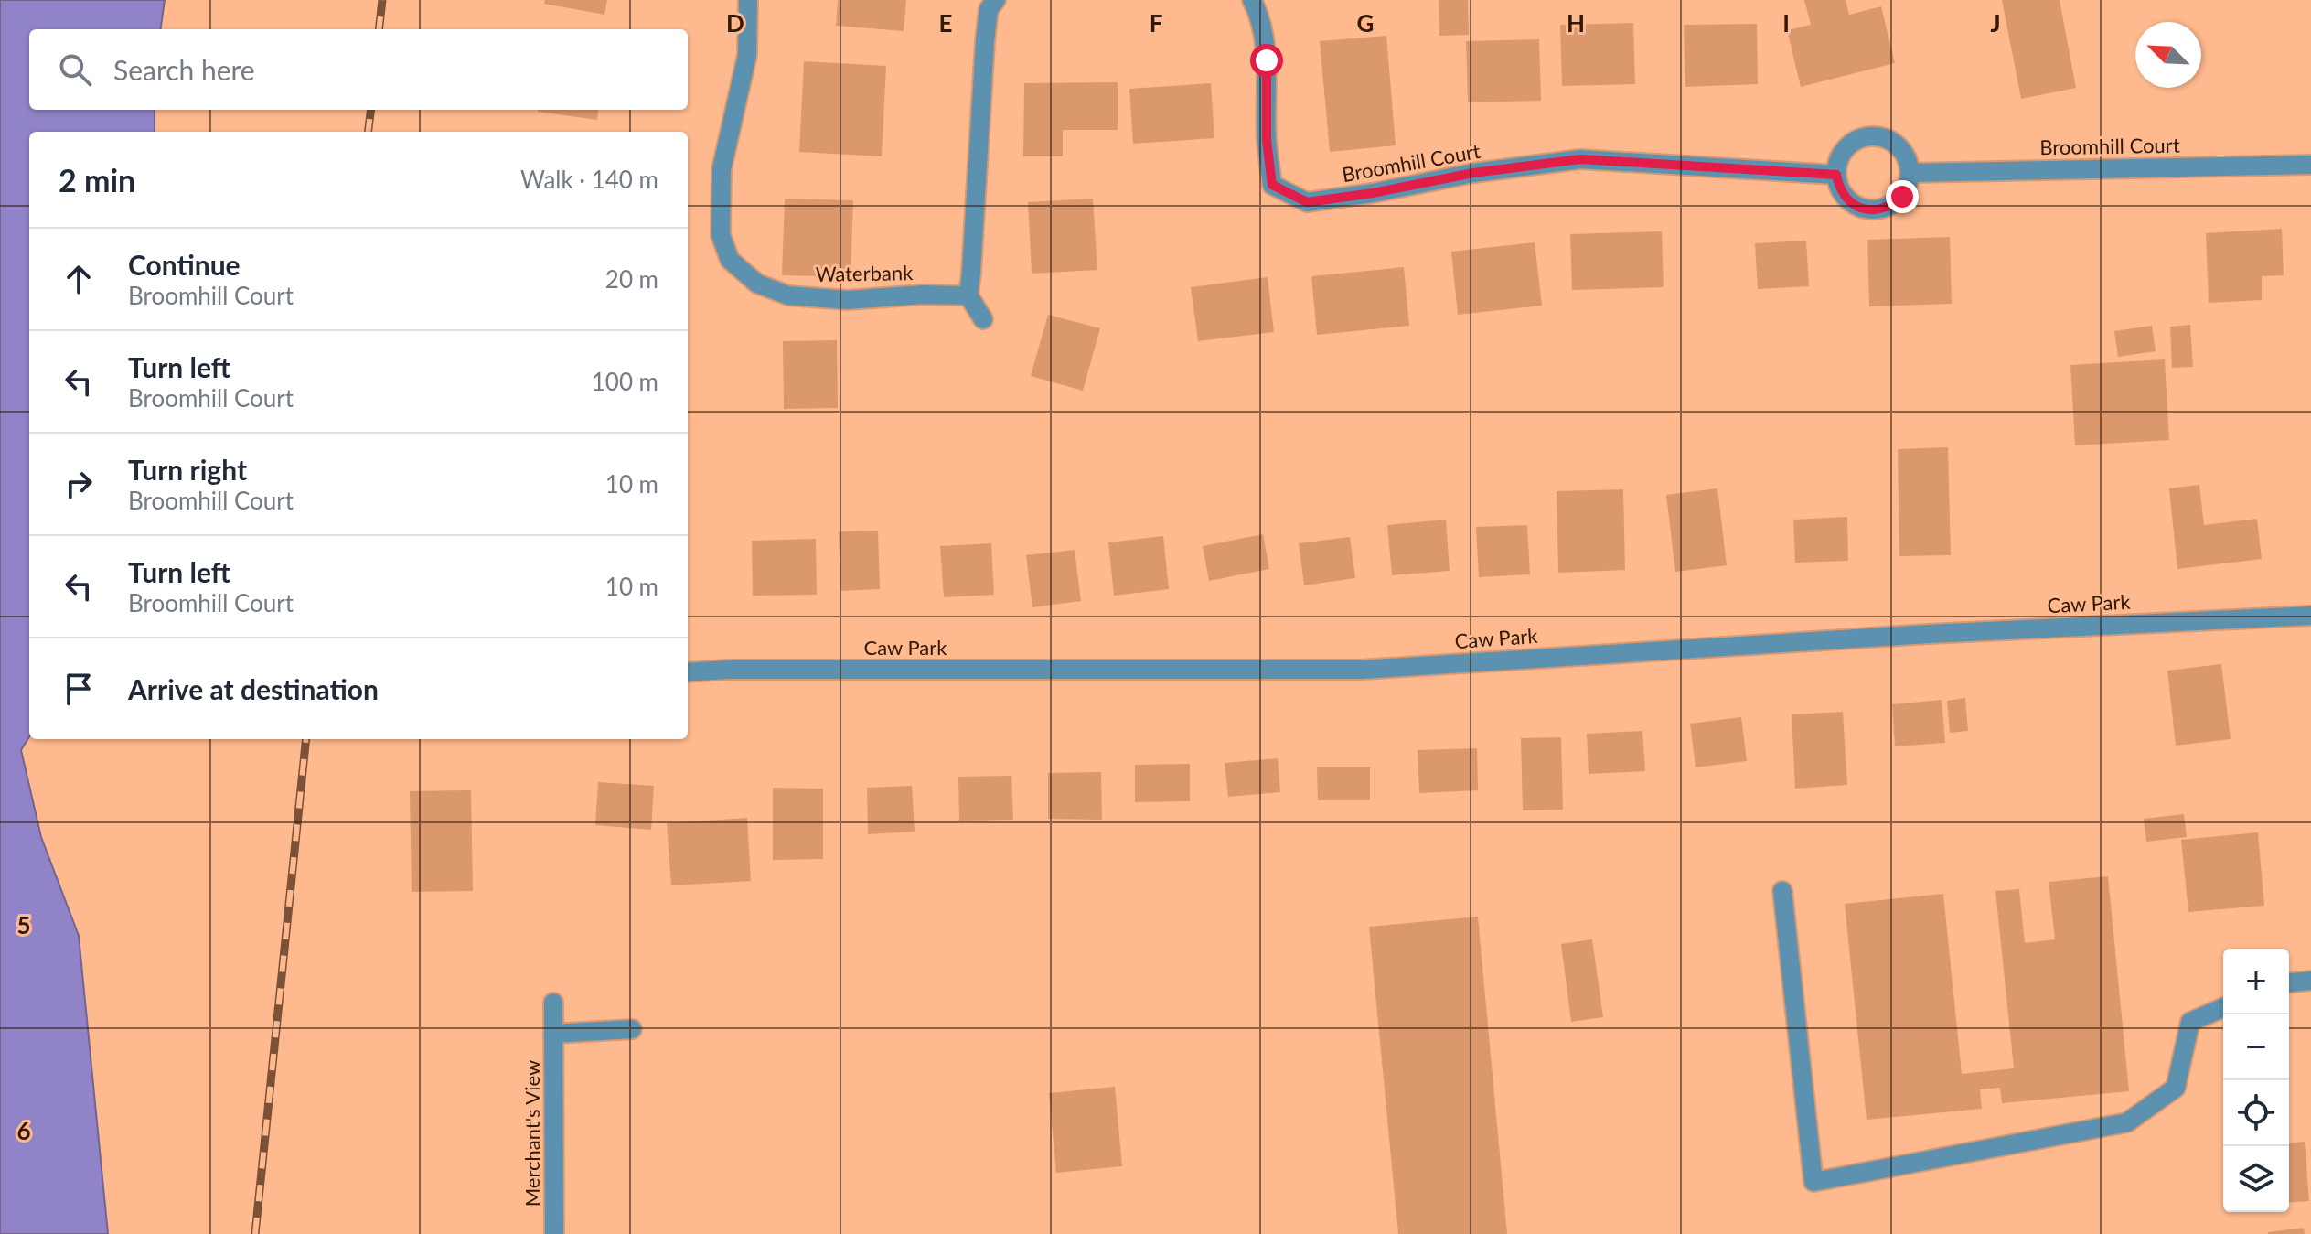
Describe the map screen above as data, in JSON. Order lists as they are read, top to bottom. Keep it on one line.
{"streets":{"street":["Broomhill Court","Waterbank","Caw Park","Merchant's View"]},"north":"top left","page":{"search":"Search here","heading":["2 min","Walk · 140 m"],"list":[["Continue","Broomhill Court","20 m"],["Turn left","Broomhill Court","100 m"],["Turn right","Broomhill Court","10 m"],["Turn left","Broomhill Court","10 m"],"Arrive at destination"],"map_buttons":["+","−"]},"grid":{"columns":["D","E","F","G","H","I","J"],"rows":["5","6"]}}
